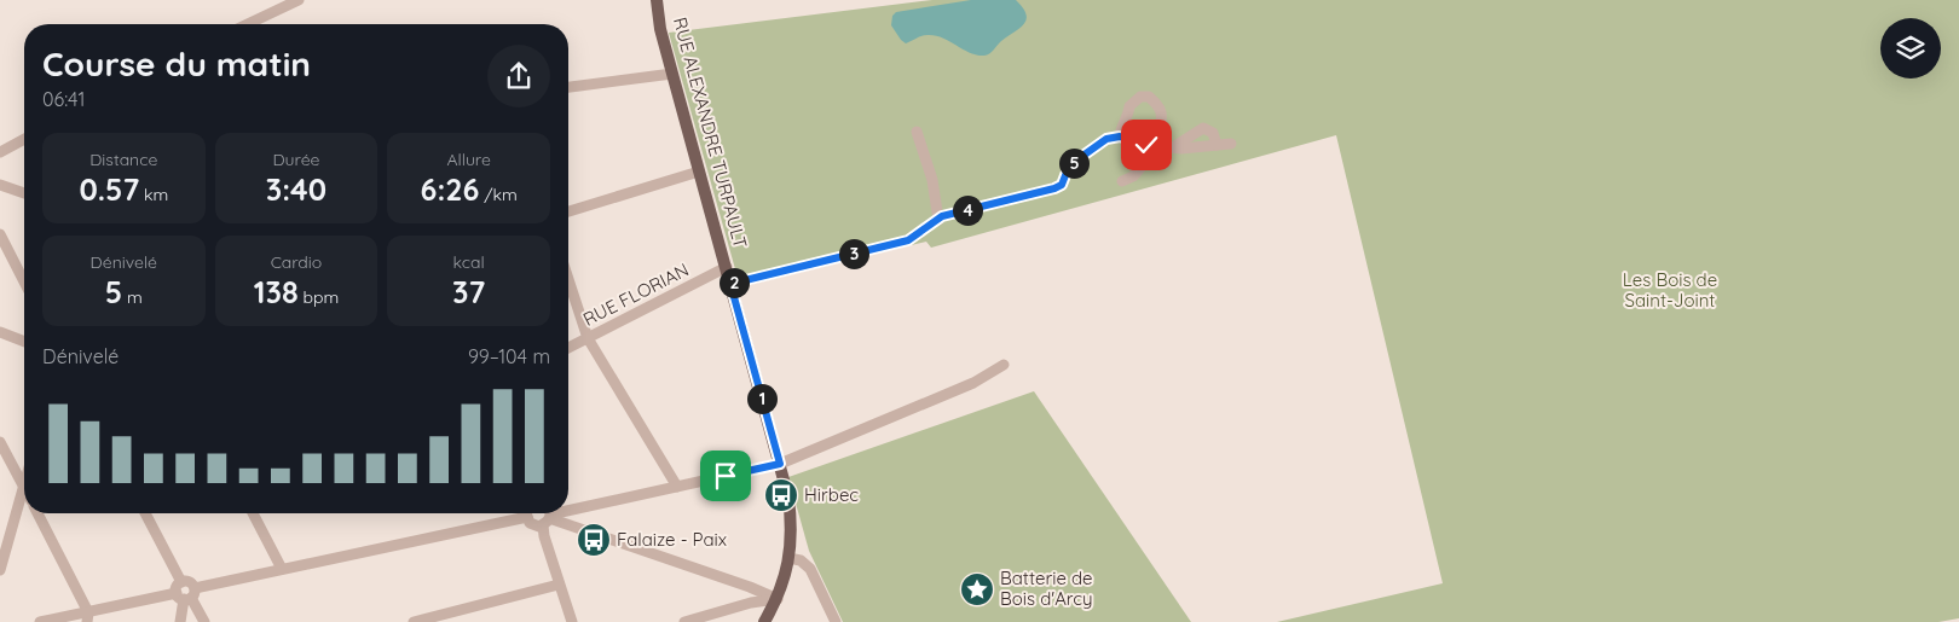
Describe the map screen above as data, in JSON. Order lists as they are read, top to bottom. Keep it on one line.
{"streets":{"main road":["RUE ALEXANDRE TURPAULT"],"street":["RUE FLORIAN"]},"crossings":[["RUE ALEXANDRE TURPAULT","RUE FLORIAN"]],"parks":["Les Bois de Saint-Joint"],"places":{"bus stop":["Hirbec","Falaize - Paix"],"place":["Batterie de Bois d'Arcy"]},"page":{"heading":["Course du matin","06:41"],"stats":[["Distance","0.57 km"],["Durée","3:40"],["Allure","6:26 /km"],["Dénivelé","5 m"],["Cardio","138 bpm"],["kcal","37"]],"pins":["5","4","3","2","1"],"chart":["Dénivelé","99–104 m"]}}
